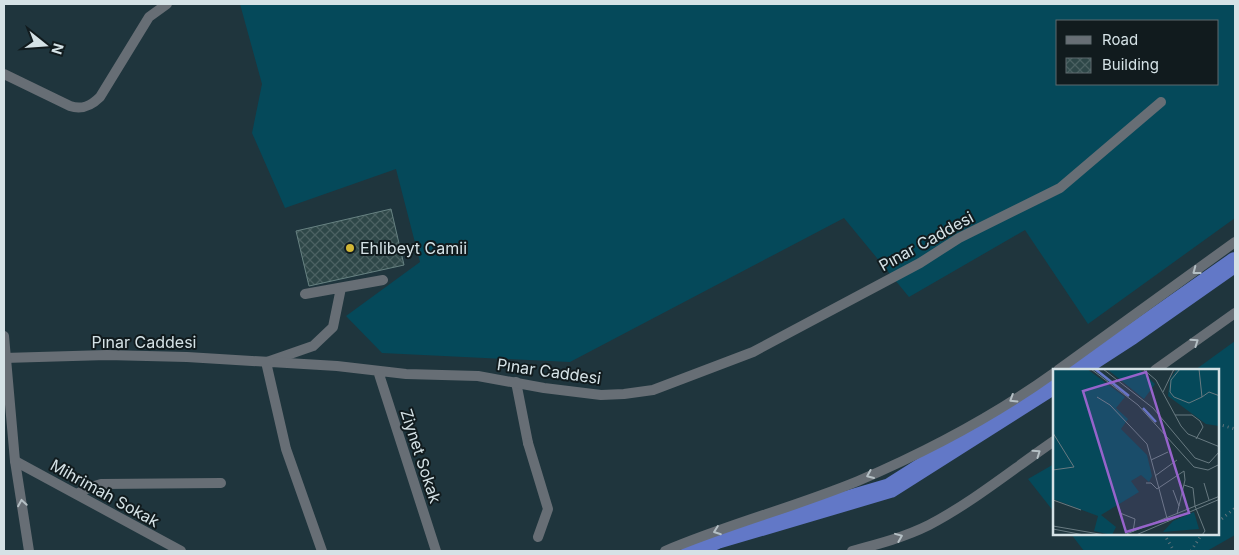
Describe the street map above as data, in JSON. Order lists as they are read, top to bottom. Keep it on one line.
{"streets":{"street":["Pınar Caddesi","Ziynet Sokak","Mihrimah Sokak"]},"crossings":[["Pınar Caddesi","Ziynet Sokak"]],"places":["Ehlibeyt Camii"],"legend":["Road","Building"],"north":"right"}
